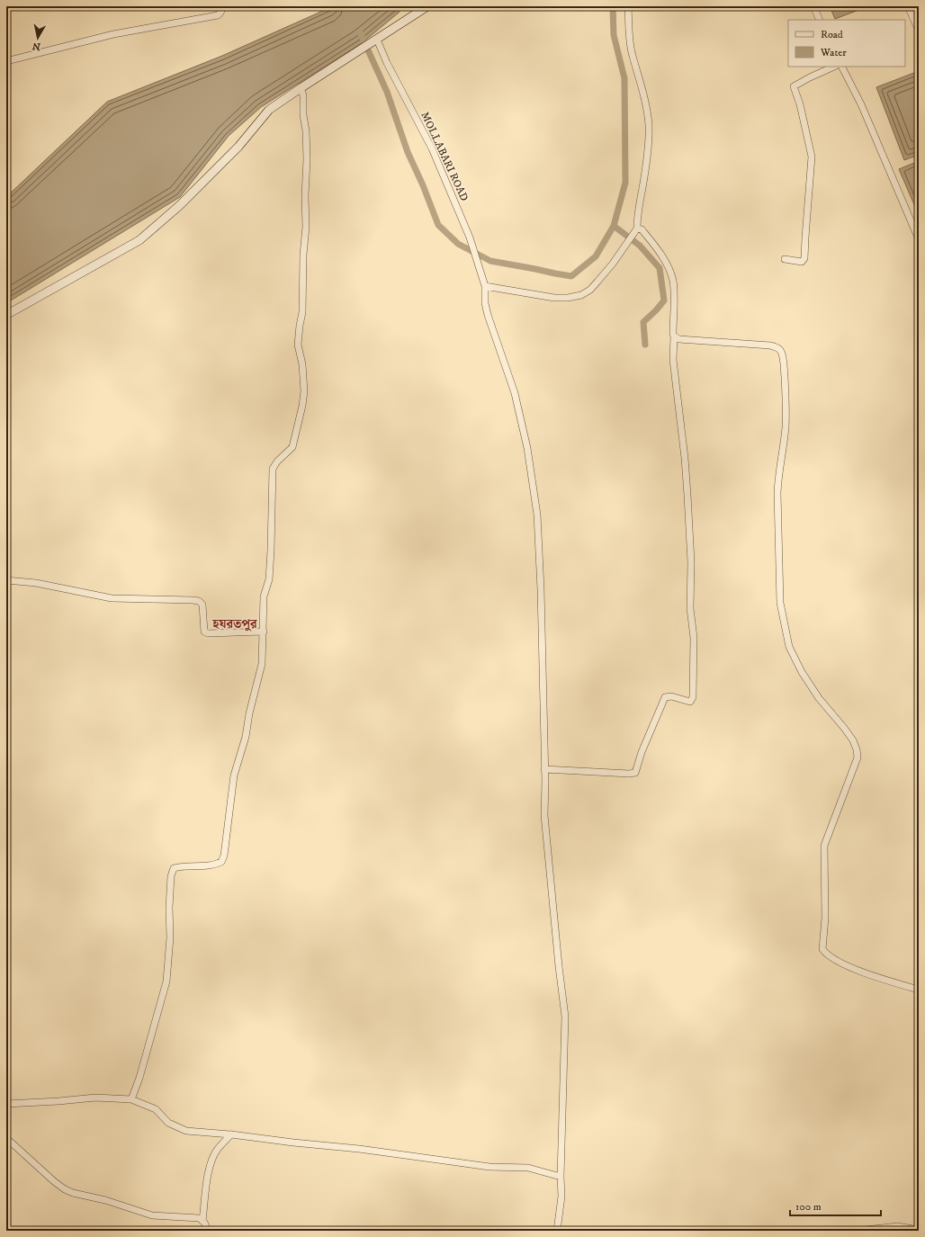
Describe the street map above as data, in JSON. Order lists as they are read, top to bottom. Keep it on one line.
{"streets":{"street":["MOLLABARI ROAD"]},"districts":["হযরতপুর"],"legend":["Road","Water"],"scale_bar":"100 m","north":"bottom"}
